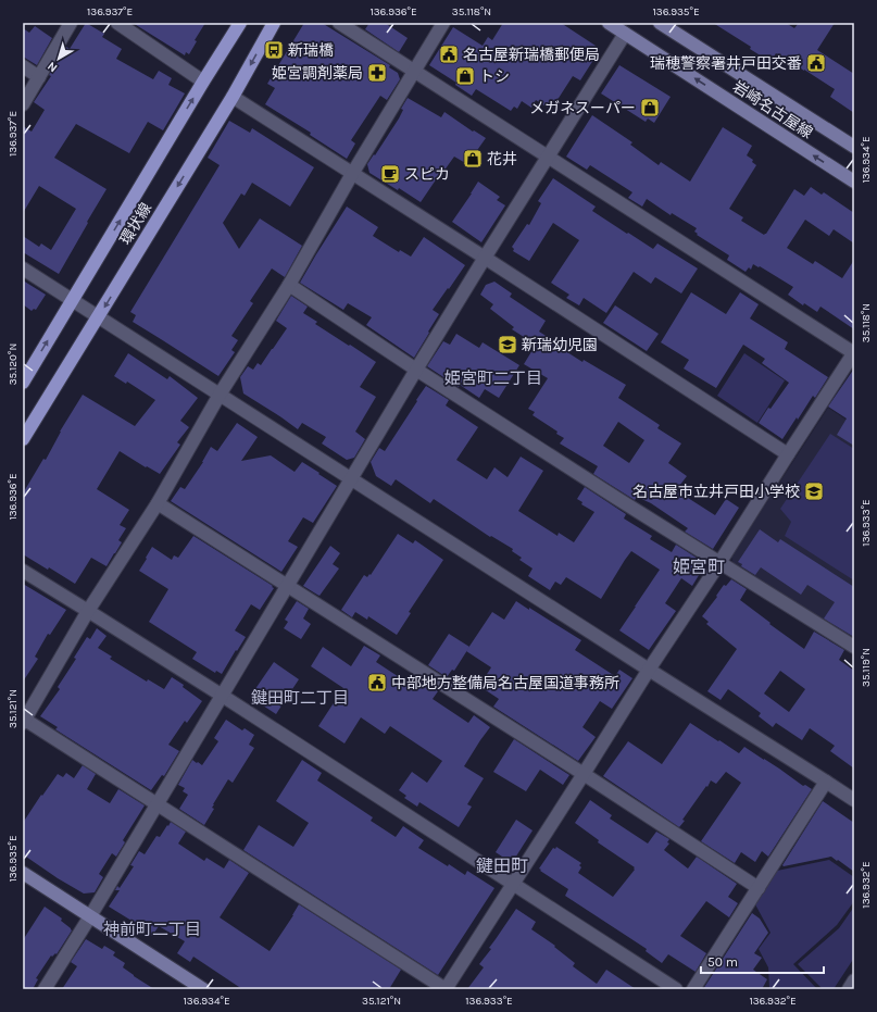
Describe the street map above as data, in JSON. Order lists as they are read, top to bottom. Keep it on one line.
{"streets":{"main road":["岩崎名古屋線","環状線"]},"districts":["姫宮町二丁目","姫宮町","鍵田町二丁目","鍵田町","神前町二丁目"],"places":{"bus stop":["新瑞橋"],"public building":["名古屋新瑞橋郵便局","瑞穂警察署井戸田交番","中部地方整備局名古屋国道事務所"],"pharmacy":["姫宮調剤薬局"],"shop":["トシ","メガネスーパー","花井"],"cafe":["スピカ"],"school or university":["新瑞幼児園","名古屋市立井戸田小学校"]},"scale_bar":"50 m","north":"bottom left","coordinates":["136.937°E","136.936°E","35.118°N","136.935°E","136.934°E","35.120°N","136.933°E","35.119°N","35.121°N","136.932°E"]}
